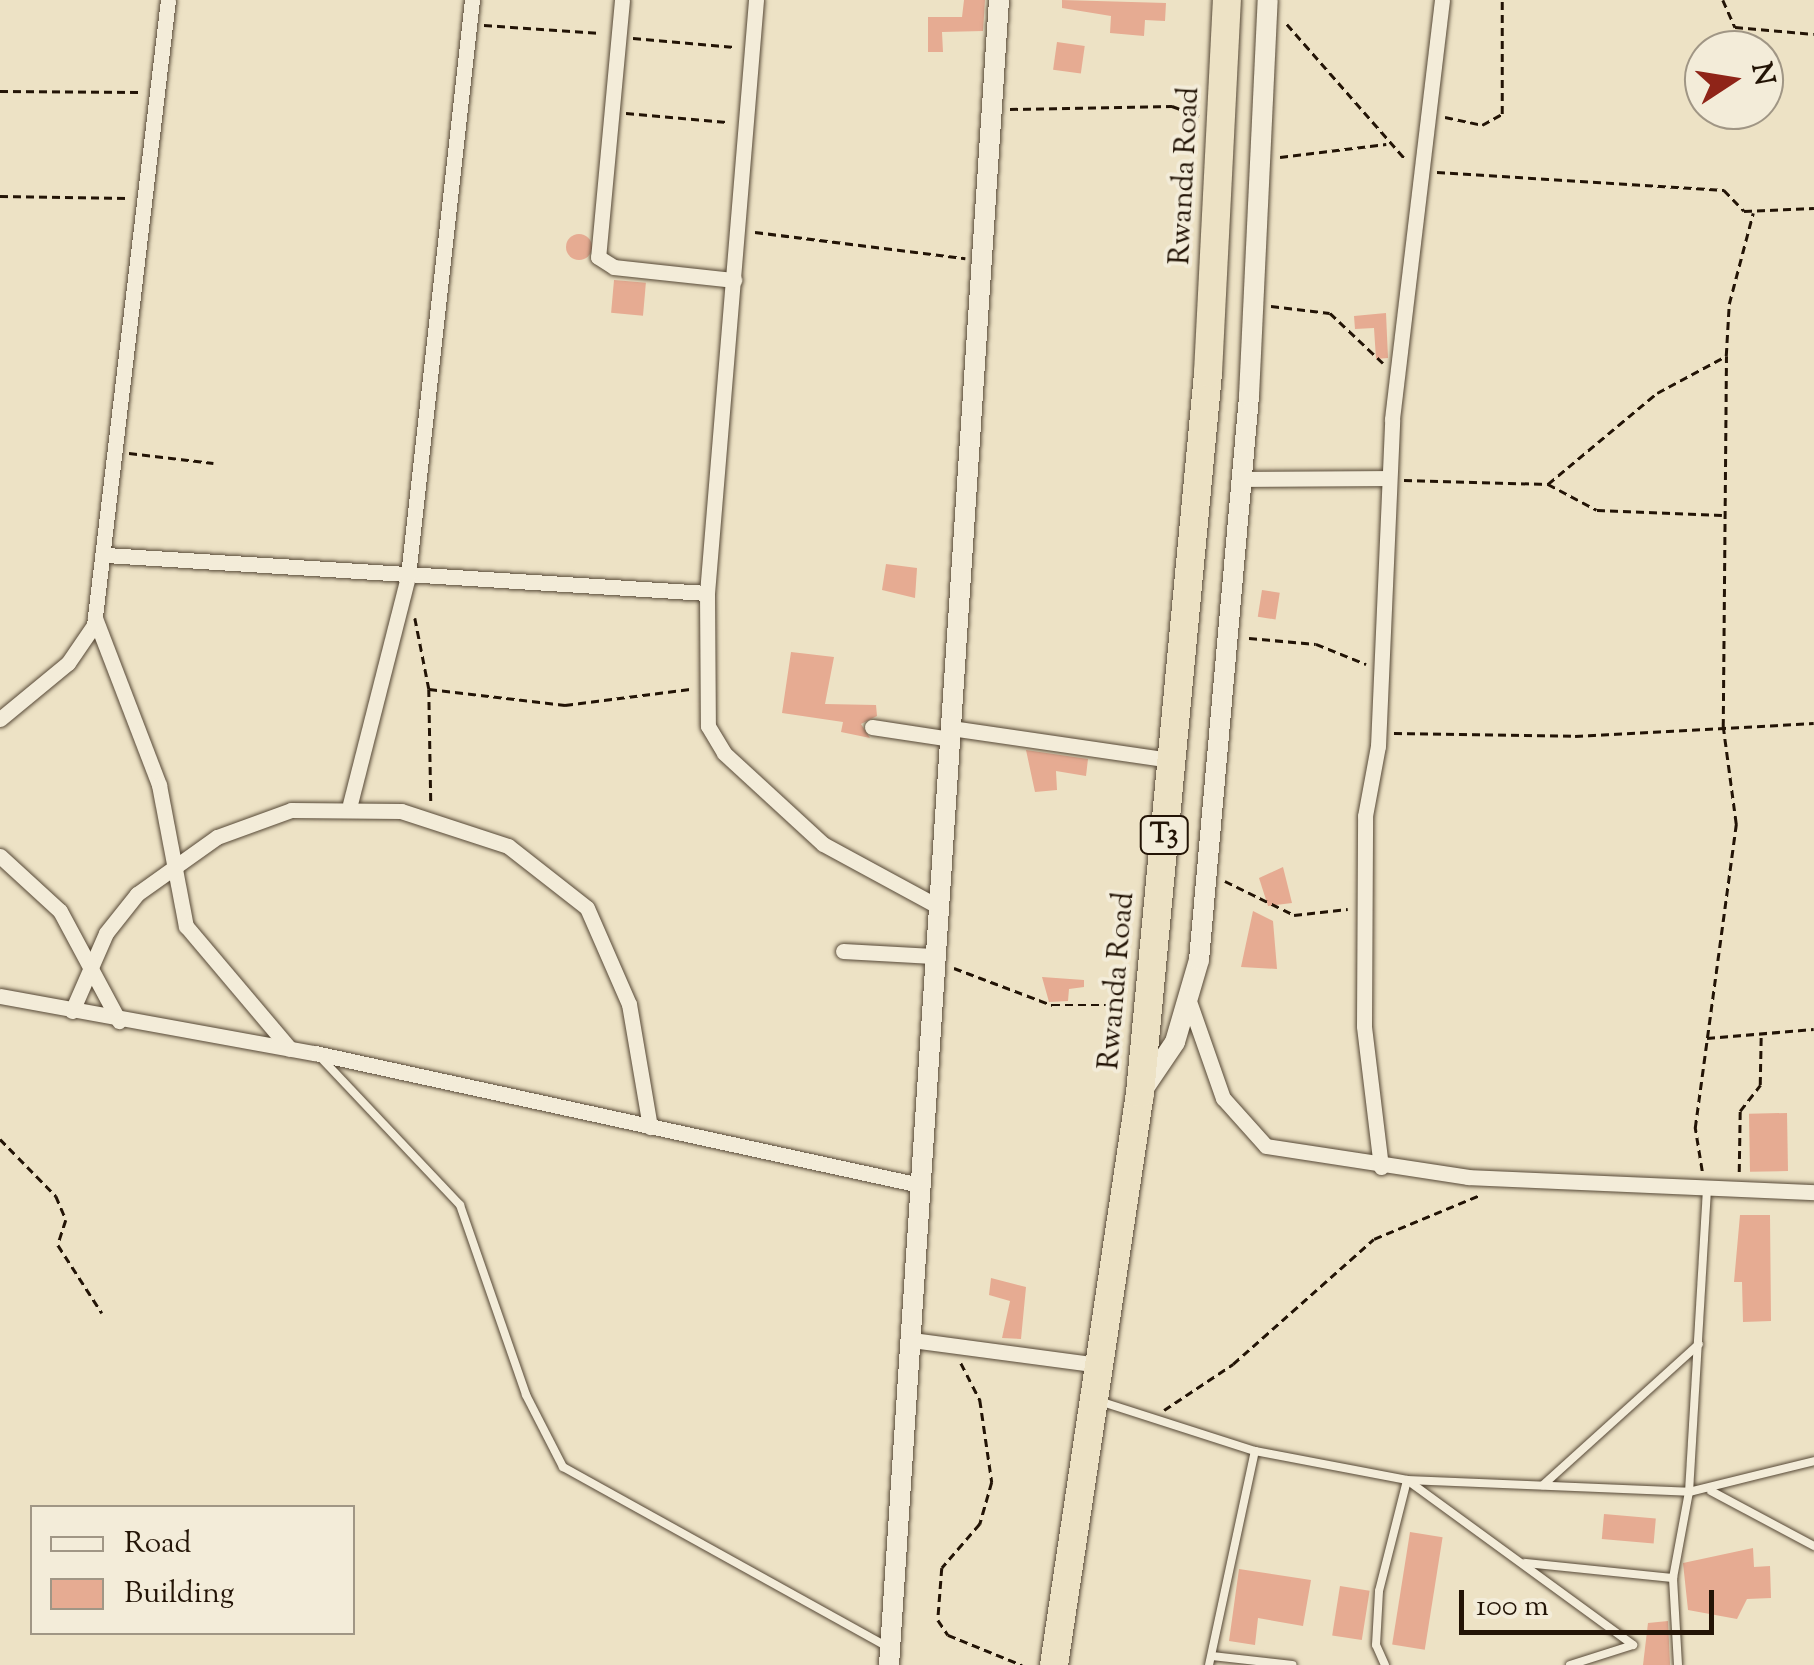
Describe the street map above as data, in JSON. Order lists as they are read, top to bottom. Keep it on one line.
{"streets":{"highway":["Rwanda Road","T3"]},"legend":["Road","Building"],"scale_bar":"100 m","north":"right"}
